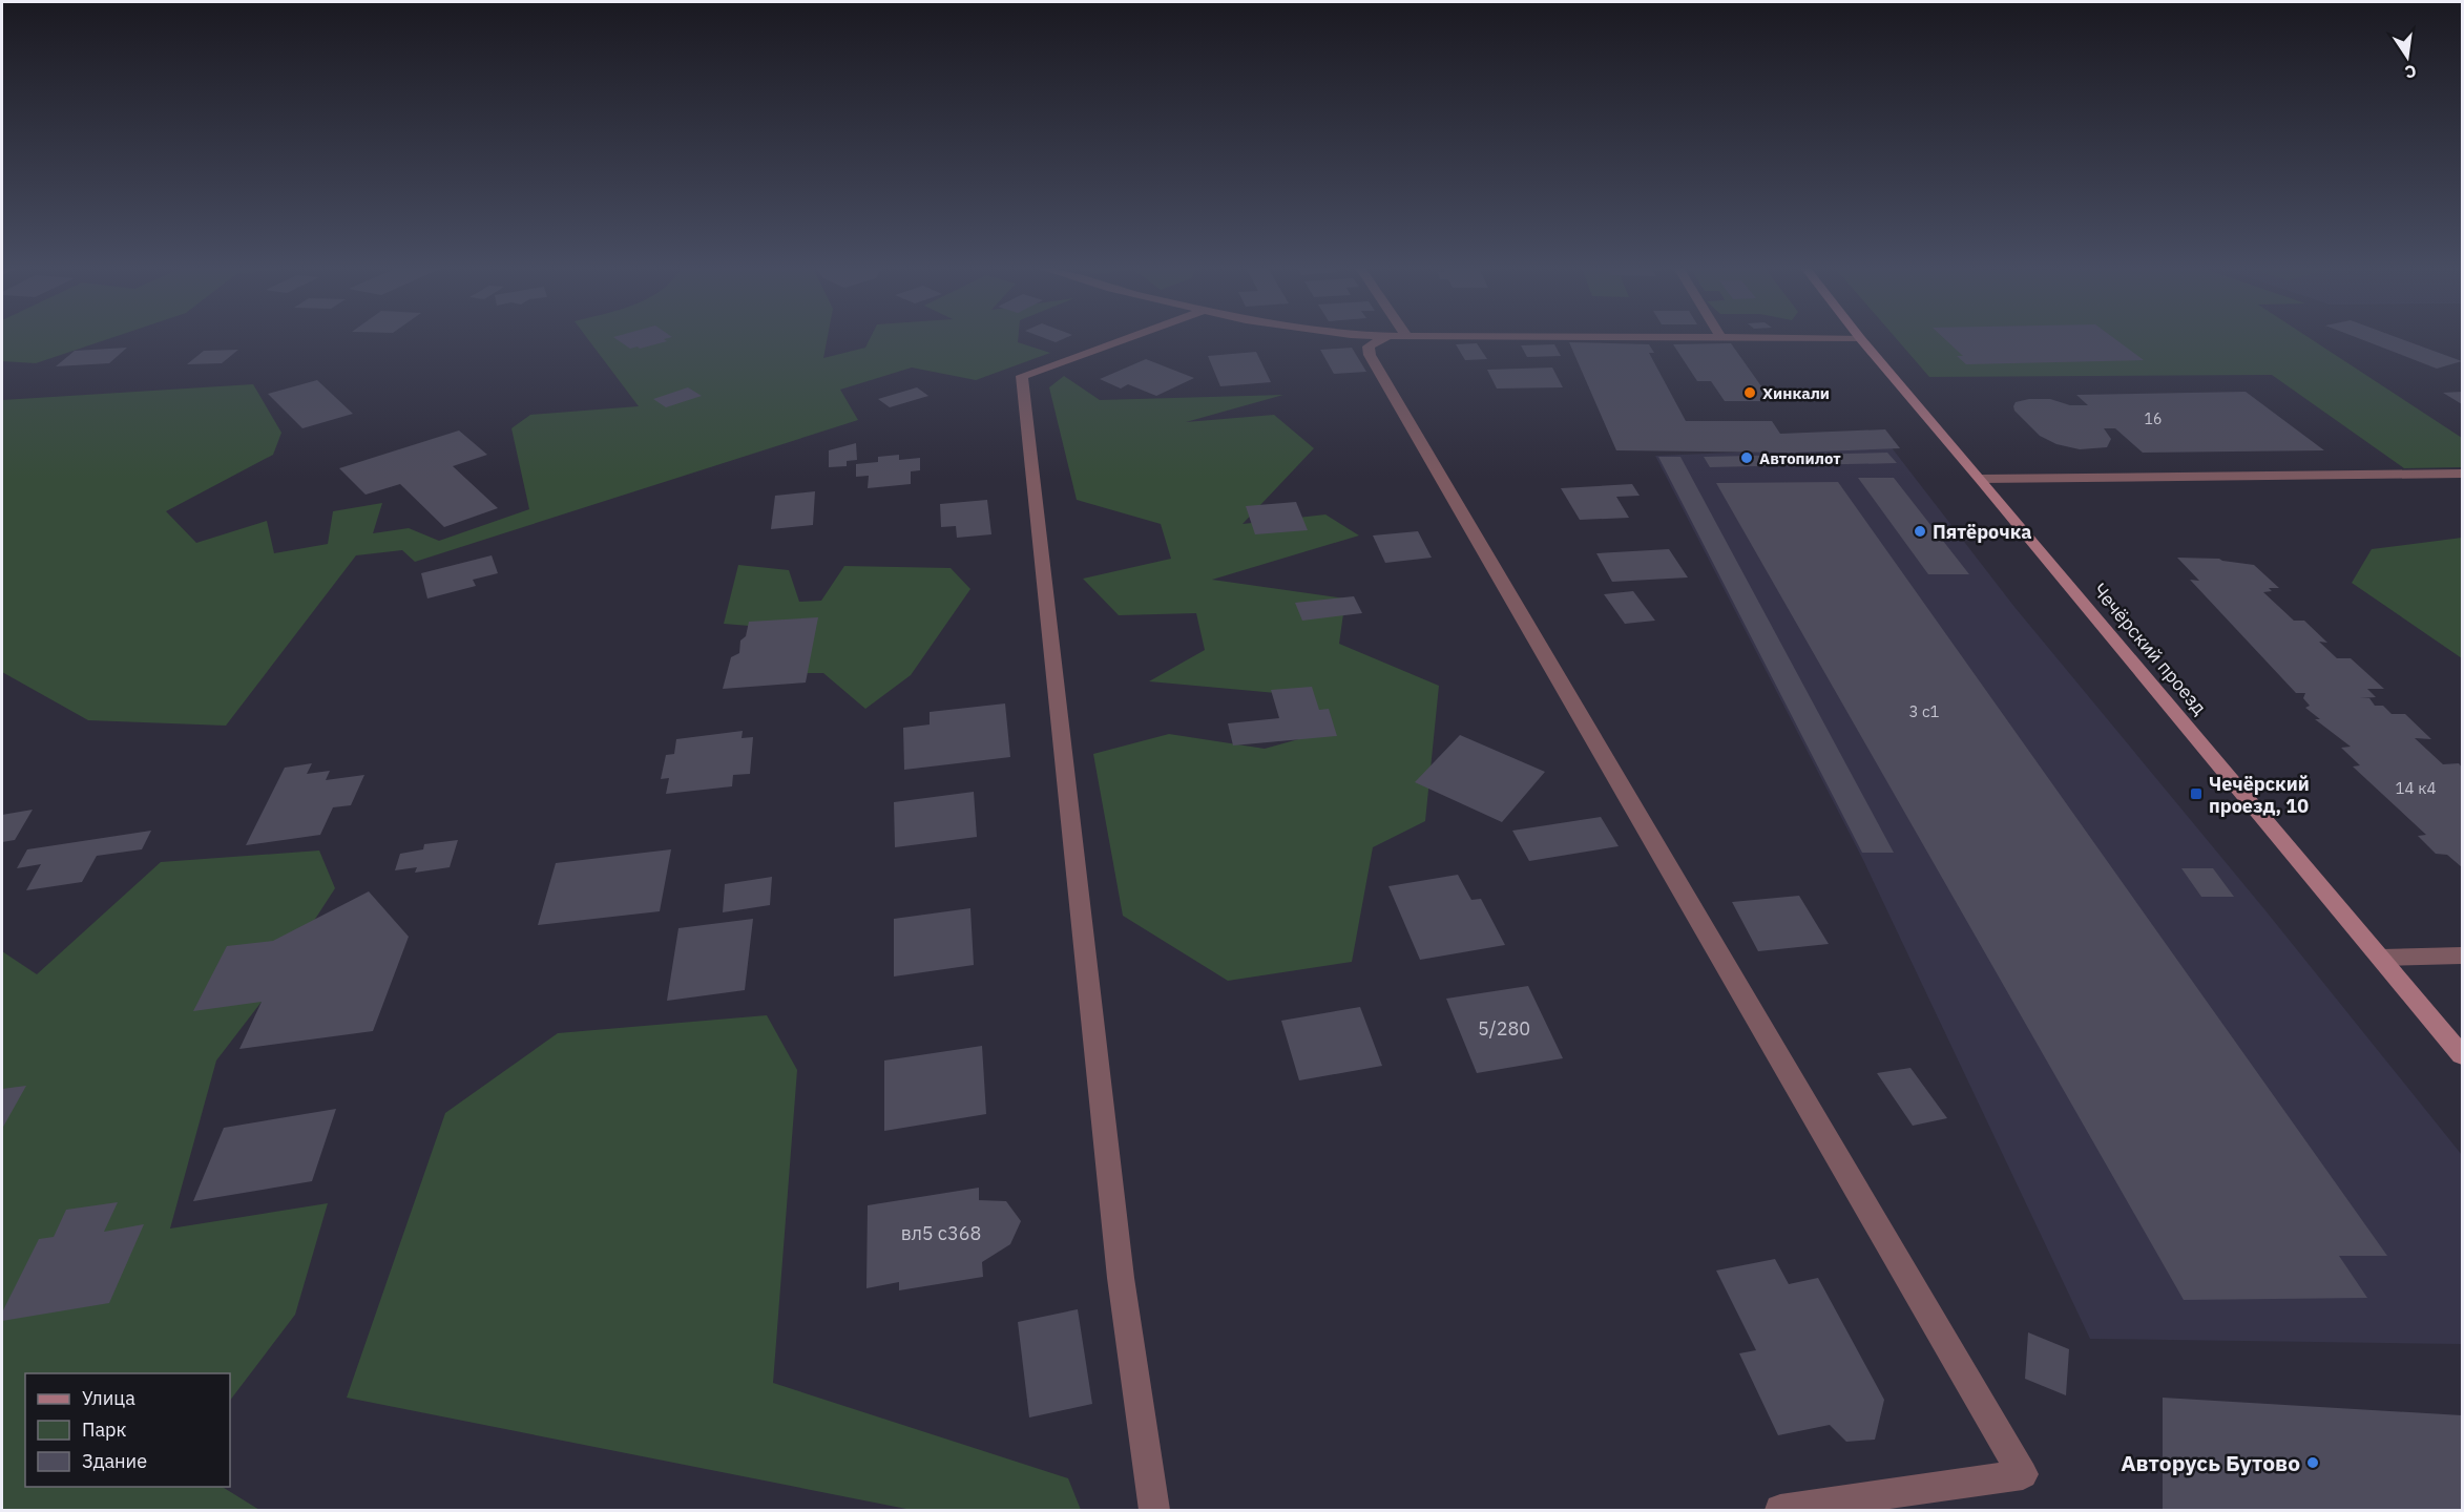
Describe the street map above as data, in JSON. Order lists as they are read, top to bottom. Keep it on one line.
{"streets":{"main road":["Чечёрский проезд"]},"places":{"other":["Хинкали","Автопилот","Пятёрочка","Авторусь Бутово"],"transit":["Чечёрский проезд, 10"]},"house_numbers":["16","3 с1","14 к4","5/280","вл5 с368"],"legend":["Улица","Парк","Здание"],"north":"bottom"}
